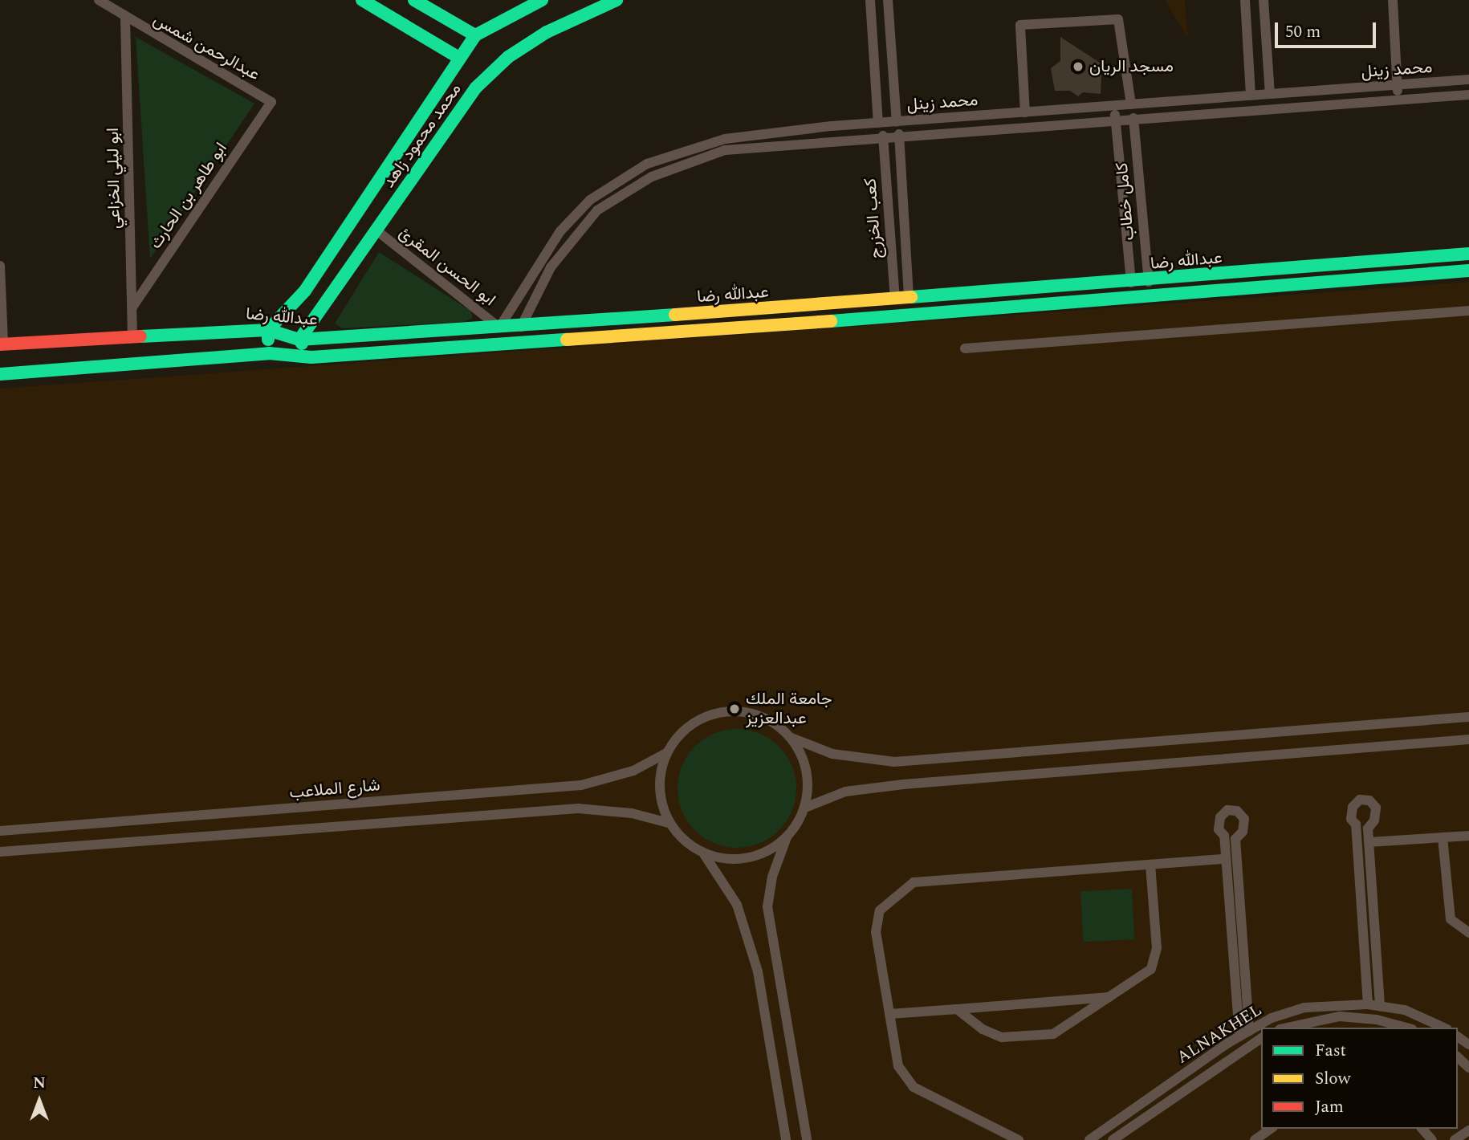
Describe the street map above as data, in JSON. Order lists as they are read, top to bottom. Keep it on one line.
{"streets":{"street":["عبدالرحمن شمس","محمد زينل","محمد محمود زاهد","ابو ليلي الخزاعي","ابو طاهر بن الحارث","كامل خطاب","كعب الخزرج","عبدالله رضا","ابو الحسن المقرئ","شارع الملاعب","ALNAKHEL"]},"crossings":[["عبدالرحمن شمس","ابو ليلي الخزاعي"],["عبدالرحمن شمس","ابو طاهر بن الحارث"],["محمد زينل","كامل خطاب"],["محمد زينل","كعب الخزرج"],["محمد زينل","عبدالله رضا"],["محمد زينل","ابو الحسن المقرئ"],["محمد محمود زاهد","عبدالله رضا"],["محمد محمود زاهد","ابو الحسن المقرئ"],["ابو ليلي الخزاعي","ابو طاهر بن الحارث"],["ابو ليلي الخزاعي","عبدالله رضا"],["كامل خطاب","عبدالله رضا"],["كعب الخزرج","عبدالله رضا"],["عبدالله رضا","ابو الحسن المقرئ"]],"places":["مسجد الريان","جامعة الملك عبدالعزيز"],"legend":["Fast","Slow","Jam"],"scale_bar":"50 m","north":"top"}
